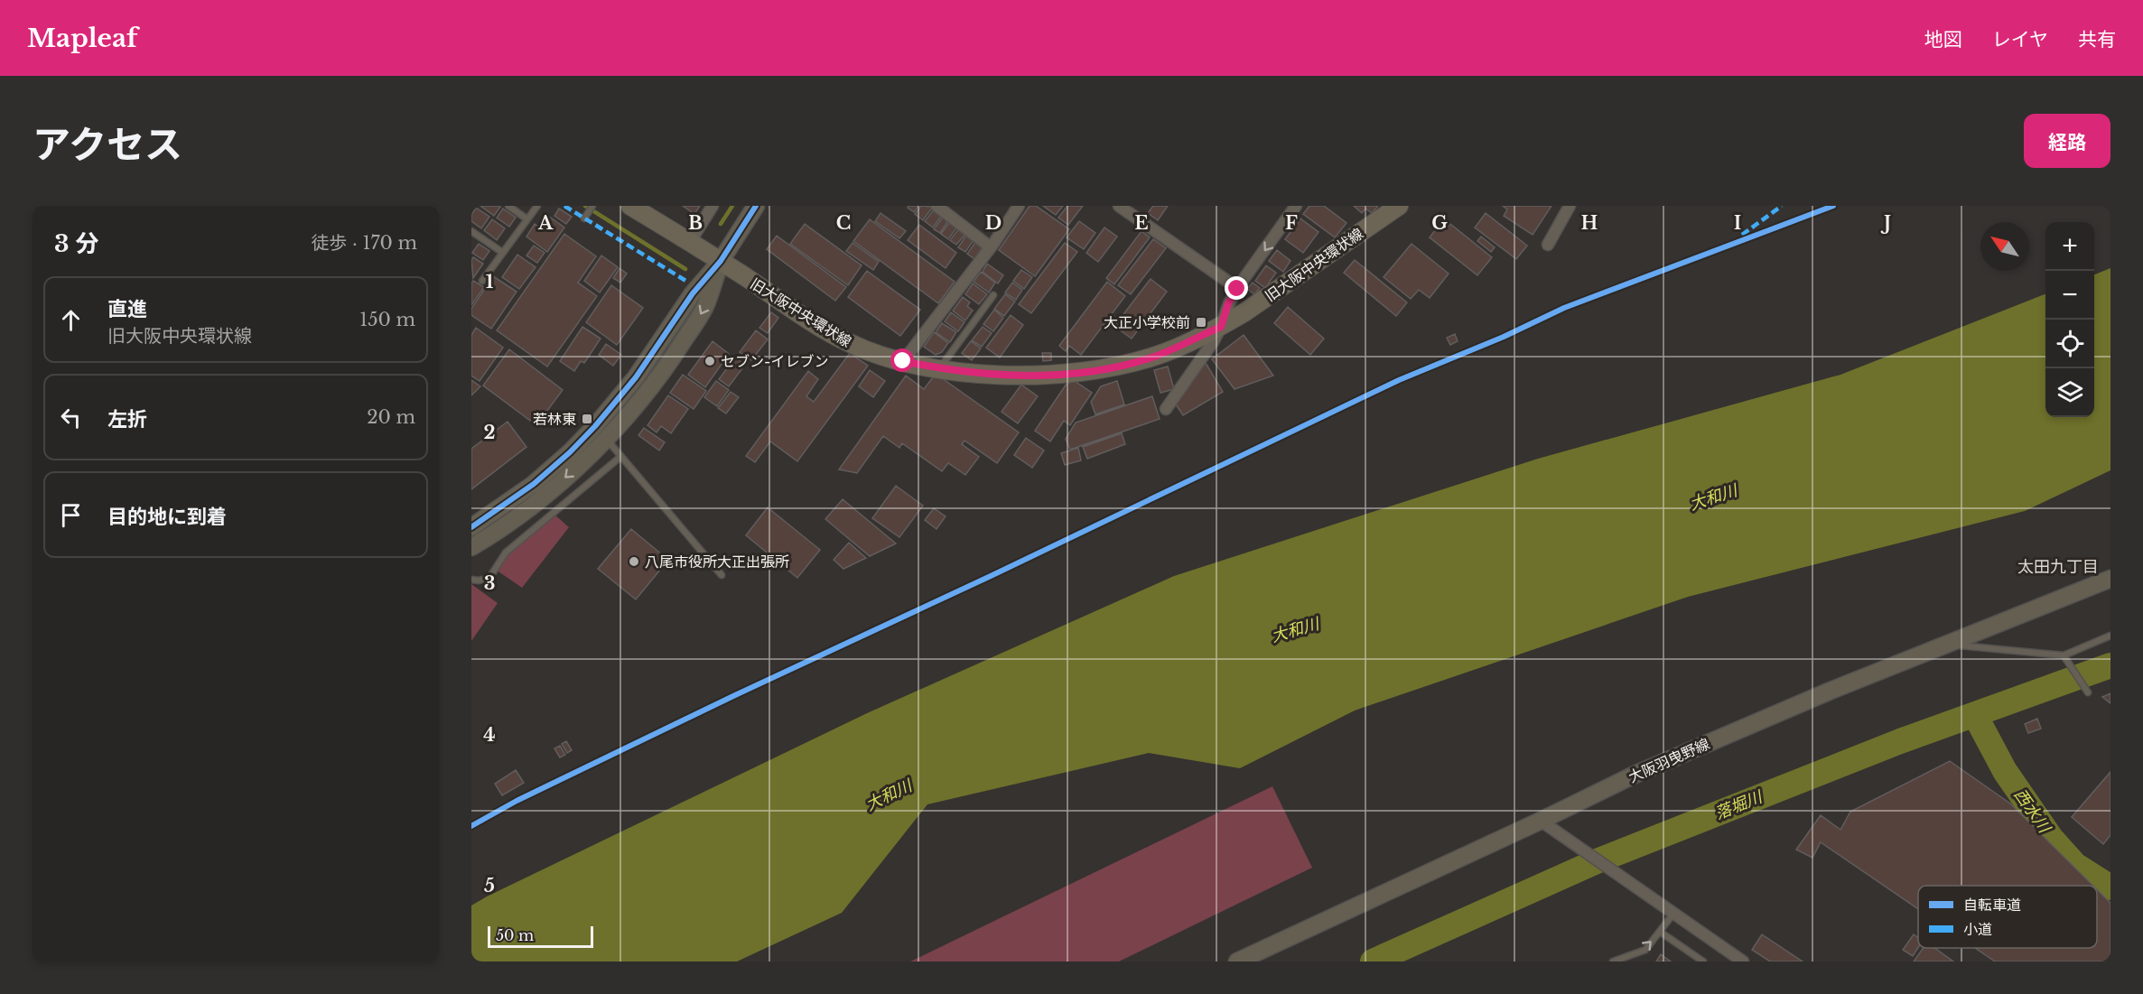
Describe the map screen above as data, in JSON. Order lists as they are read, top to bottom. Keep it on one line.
{"streets":{"main road":["旧大阪中央環状線","大阪羽曳野線"]},"districts":["太田九丁目"],"water":["大和川","落堀川","西水川"],"places":{"transit":["大正小学校前","若林東"],"other":["セブン-イレブン","八尾市役所大正出張所"]},"legend":["自転車道","小道"],"scale_bar":"50 m","north":"top left","page":{"header":"Mapleaf","nav":["地図","レイヤ","共有"],"title":"アクセス","buttons":"経路","heading":["3 分","徒歩 · 170 m"],"map_buttons":["+","−"],"list":[["直進","旧大阪中央環状線","150 m"],["左折","20 m"],"目的地に到着"],"scale":"50 m"},"grid":{"columns":["A","B","C","D","E","F","G","H","I","J"],"rows":["1","2","3","4","5"]}}
